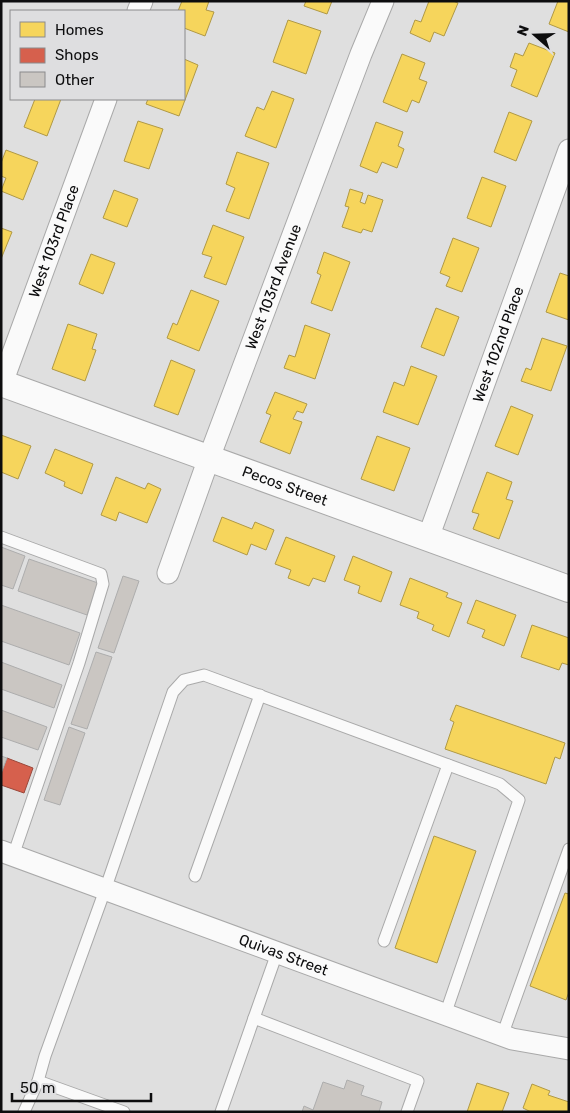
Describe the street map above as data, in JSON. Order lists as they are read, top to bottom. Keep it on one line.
{"streets":{"street":["West 103rd Place","West 103rd Avenue","West 102nd Place","Pecos Street","Quivas Street"]},"crossings":[["West 103rd Place","Pecos Street"],["West 103rd Avenue","Pecos Street"],["West 102nd Place","Pecos Street"]],"legend":["Homes","Shops","Other"],"scale_bar":"50 m","north":"left"}
